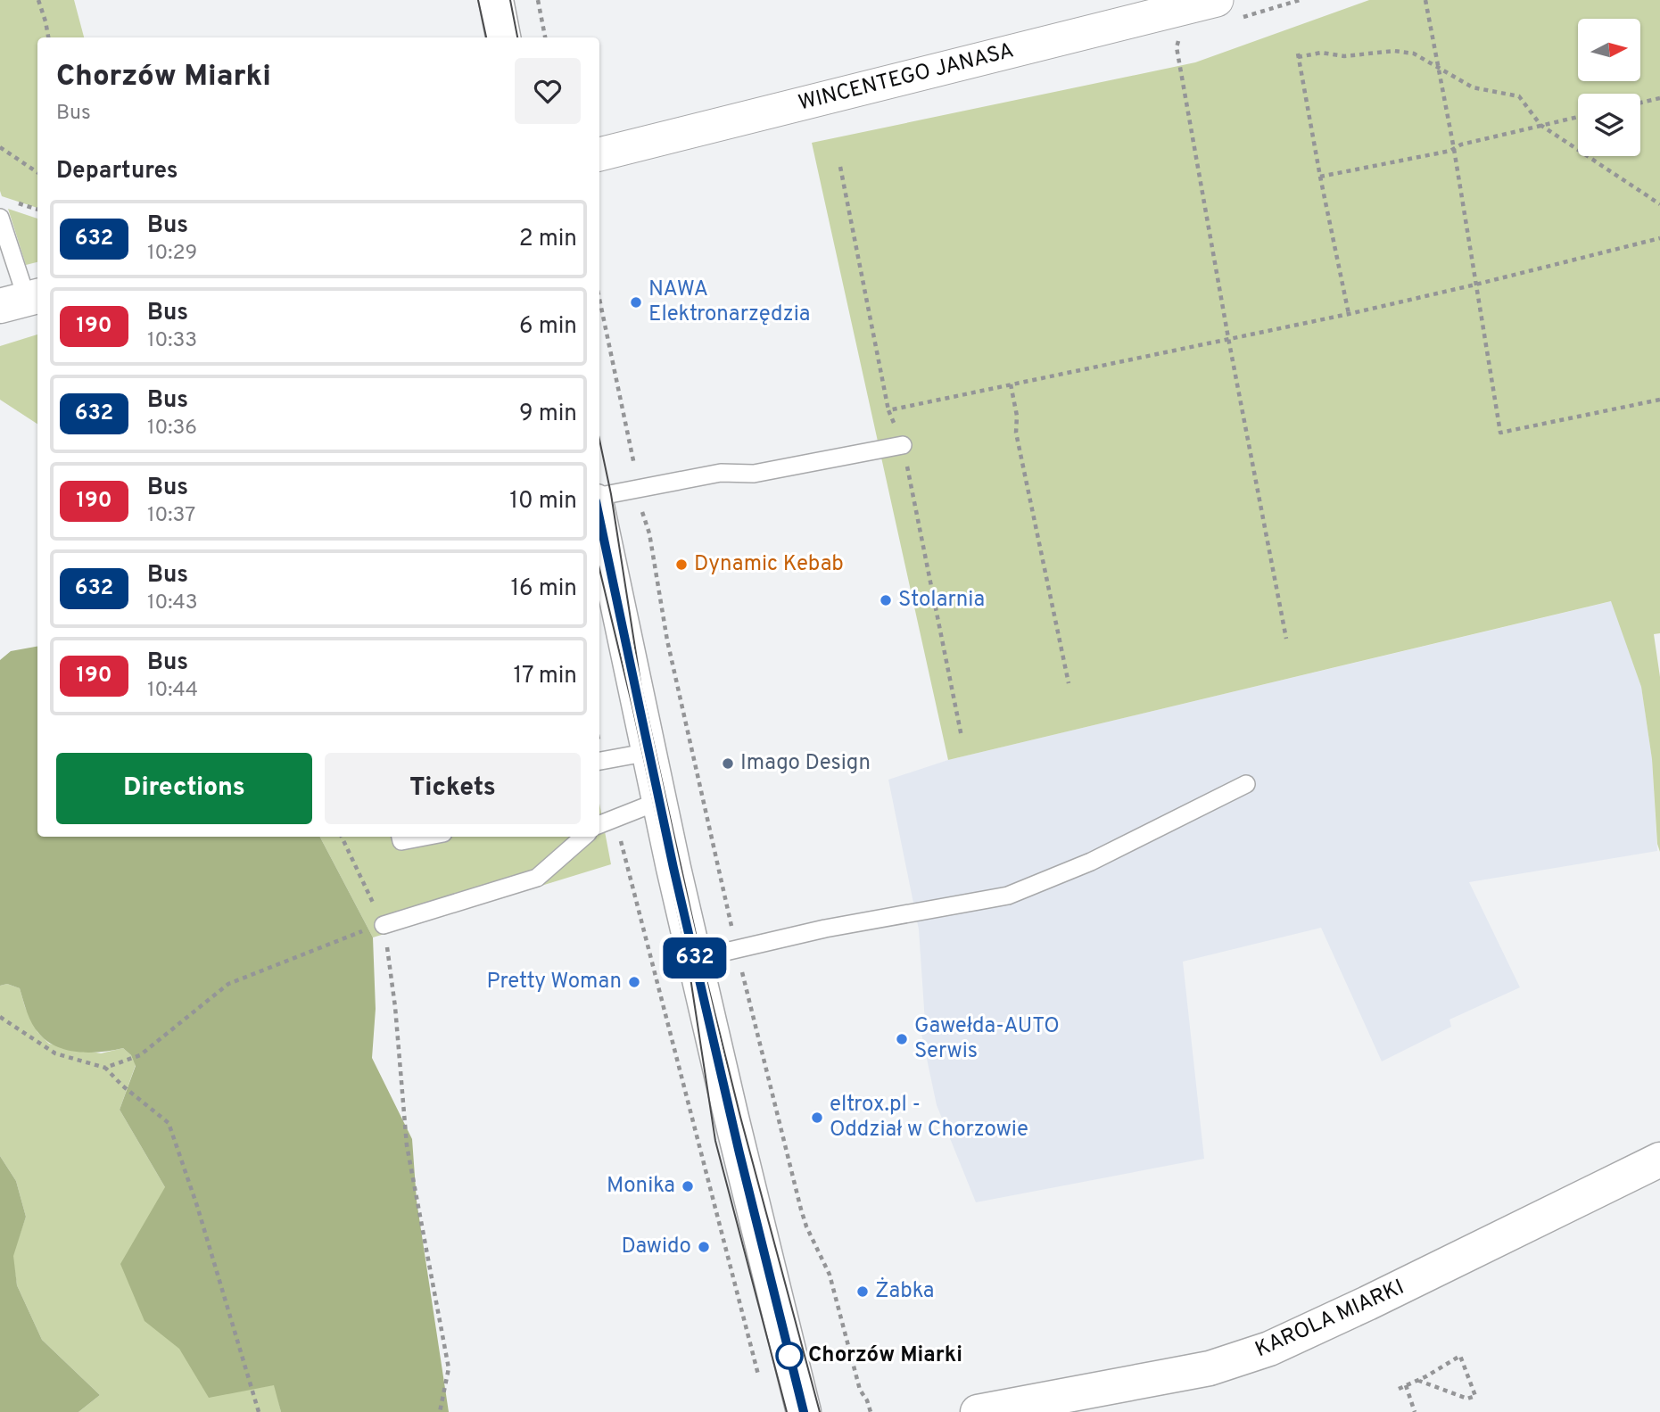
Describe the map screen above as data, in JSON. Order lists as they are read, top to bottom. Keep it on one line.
{"streets":{"main road":["KAROLA MIARKI"],"street":["WINCENTEGO JANASA"]},"places":["NAWA Elektronarzędzia","Dynamic Kebab","Stolarnia","Imago Design","Pretty Woman","Gawełda-AUTO Serwis","eltrox.pl - Oddział w Chorzowie","Monika","Dawido","Żabka","Chorzów Miarki"],"lines":["bus line 632"],"north":"right","page":{"on_map":"632","heading":[["Chorzów Miarki","Bus"],"Departures"],"list":[{"mark":"632","name":"Bus","note":"10:29","value":"2 min"},{"mark":"190","name":"Bus","note":"10:33","value":"6 min"},{"mark":"632","name":"Bus","note":"10:36","value":"9 min"},{"mark":"190","name":"Bus","note":"10:37","value":"10 min"},{"mark":"632","name":"Bus","note":"10:43","value":"16 min"},{"mark":"190","name":"Bus","note":"10:44","value":"17 min"}],"buttons":["Directions","Tickets"]}}
